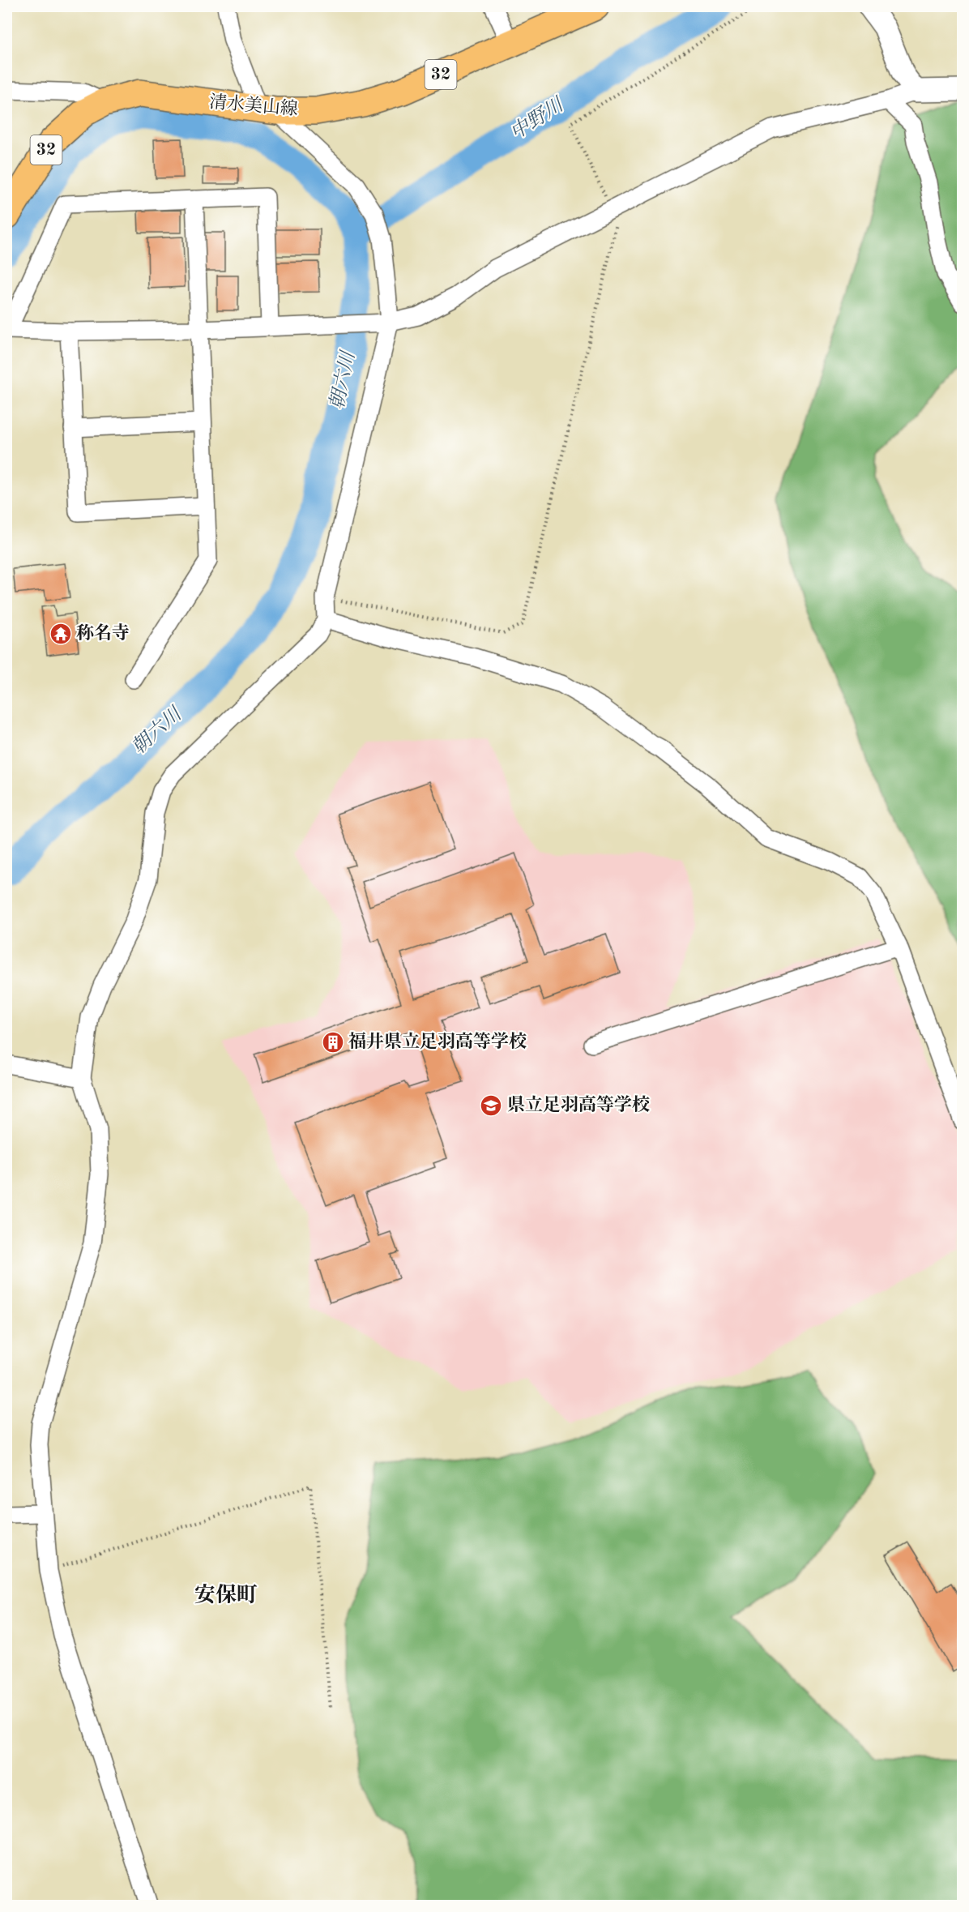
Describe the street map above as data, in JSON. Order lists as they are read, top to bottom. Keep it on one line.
{"streets":{"main road":["32","清水美山線"]},"districts":["安保町"],"water":["中野川","朝六川"],"places":{"temple":["称名寺"],"building":["福井県立足羽高等学校"],"school or university":["県立足羽高等学校"]}}
